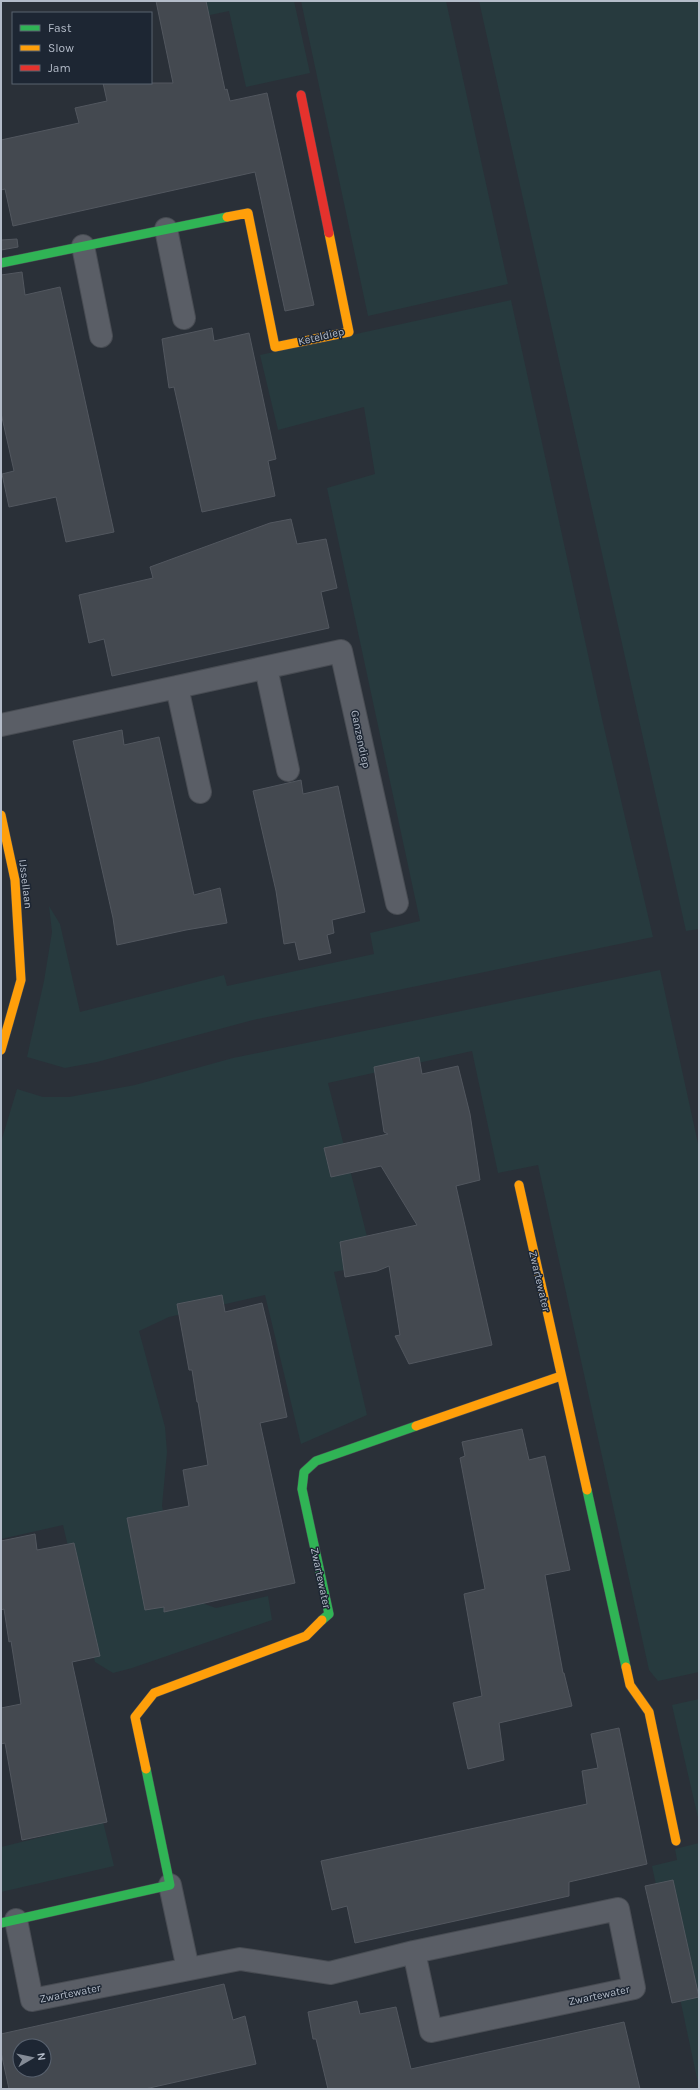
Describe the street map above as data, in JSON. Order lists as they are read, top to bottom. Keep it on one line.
{"streets":{"street":["Keteldiep","Ganzendiep","IJssellaan","Zwartewater"]},"legend":["Fast","Slow","Jam"],"north":"right"}
